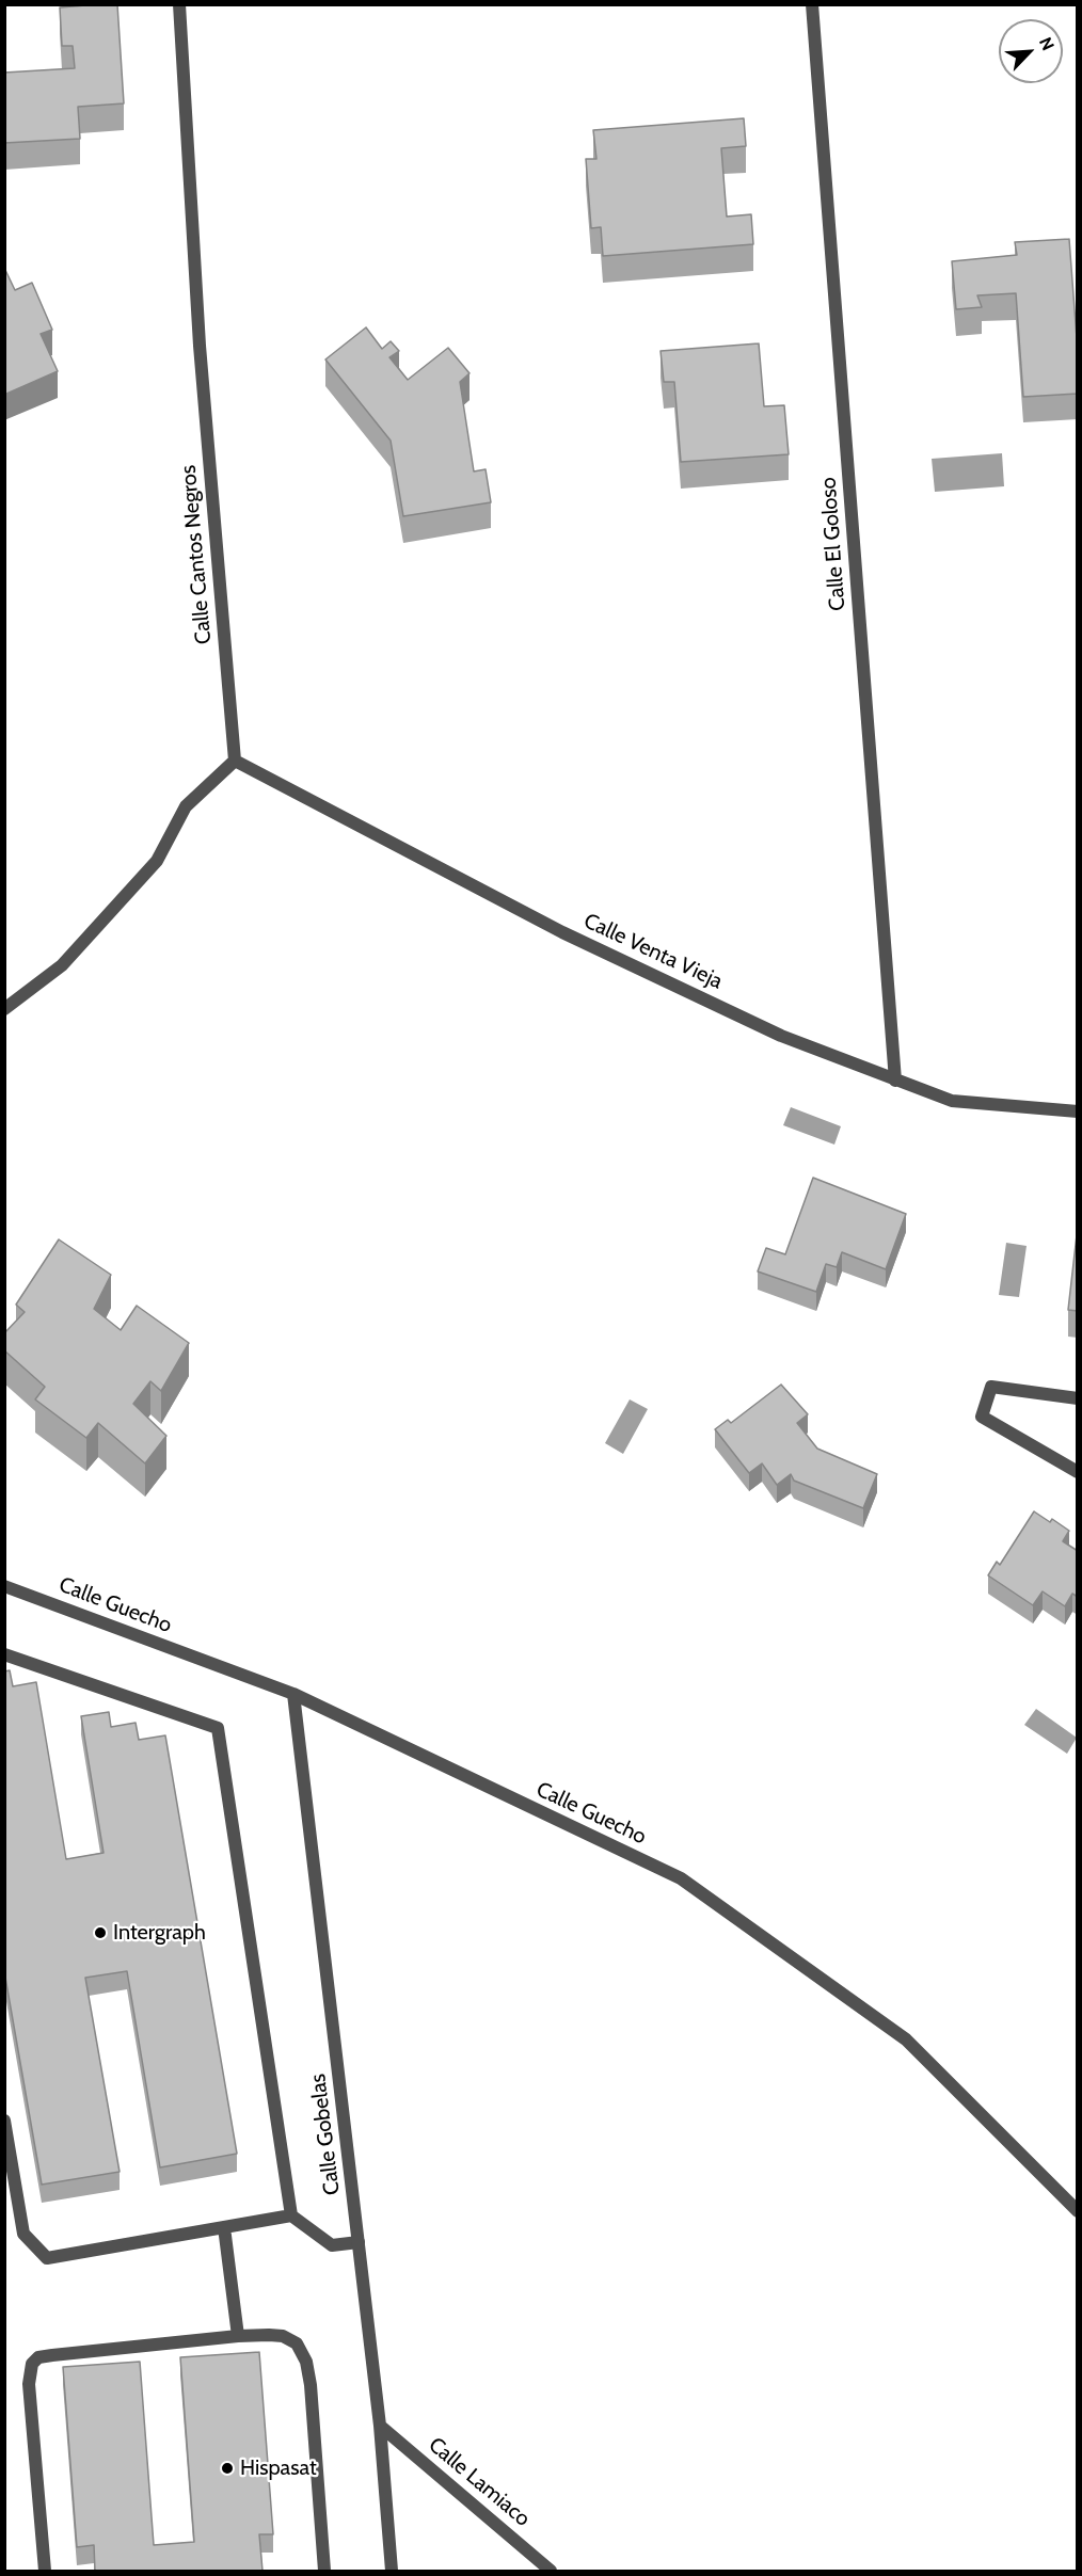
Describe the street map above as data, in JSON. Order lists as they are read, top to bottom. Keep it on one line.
{"streets":{"street":["Calle El Goloso","Calle Cantos Negros","Calle Venta Vieja","Calle Guecho","Calle Gobelas","Calle Lamiaco"]},"crossings":[["Calle El Goloso","Calle Venta Vieja"],["Calle Cantos Negros","Calle Venta Vieja"],["Calle Guecho","Calle Gobelas"],["Calle Gobelas","Calle Lamiaco"]],"places":["Intergraph","Hispasat"],"north":"top right"}
